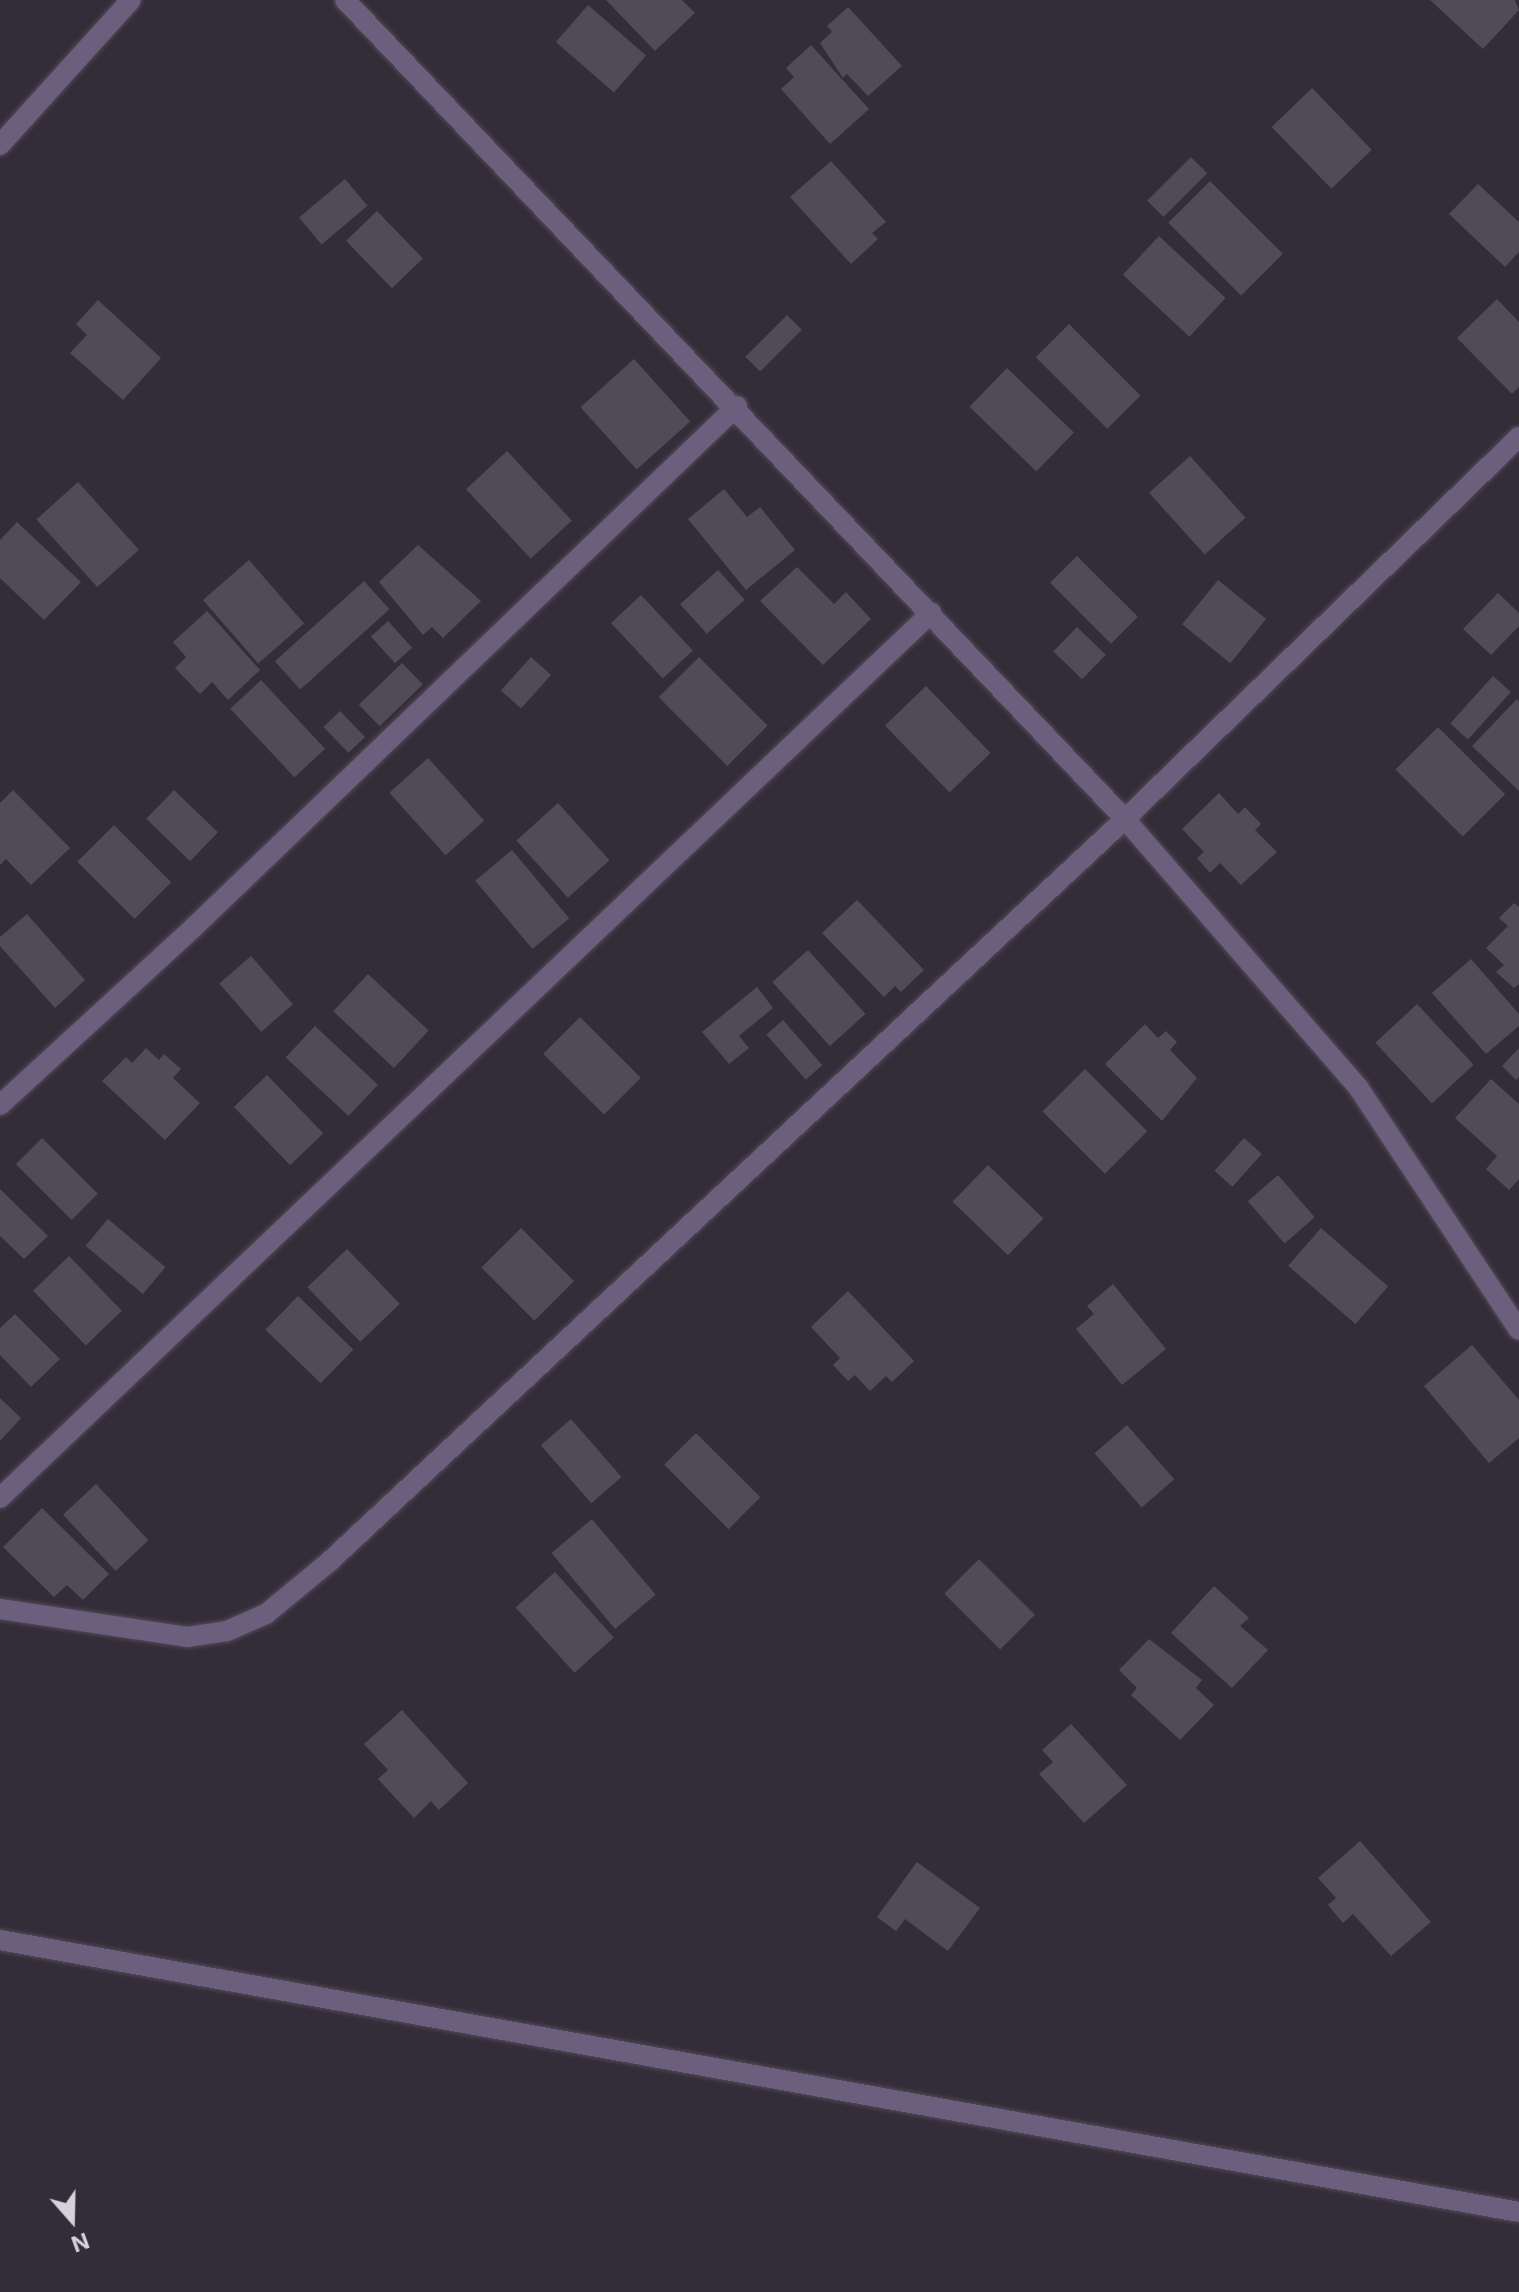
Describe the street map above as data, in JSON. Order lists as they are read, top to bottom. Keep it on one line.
{"north":"bottom"}
